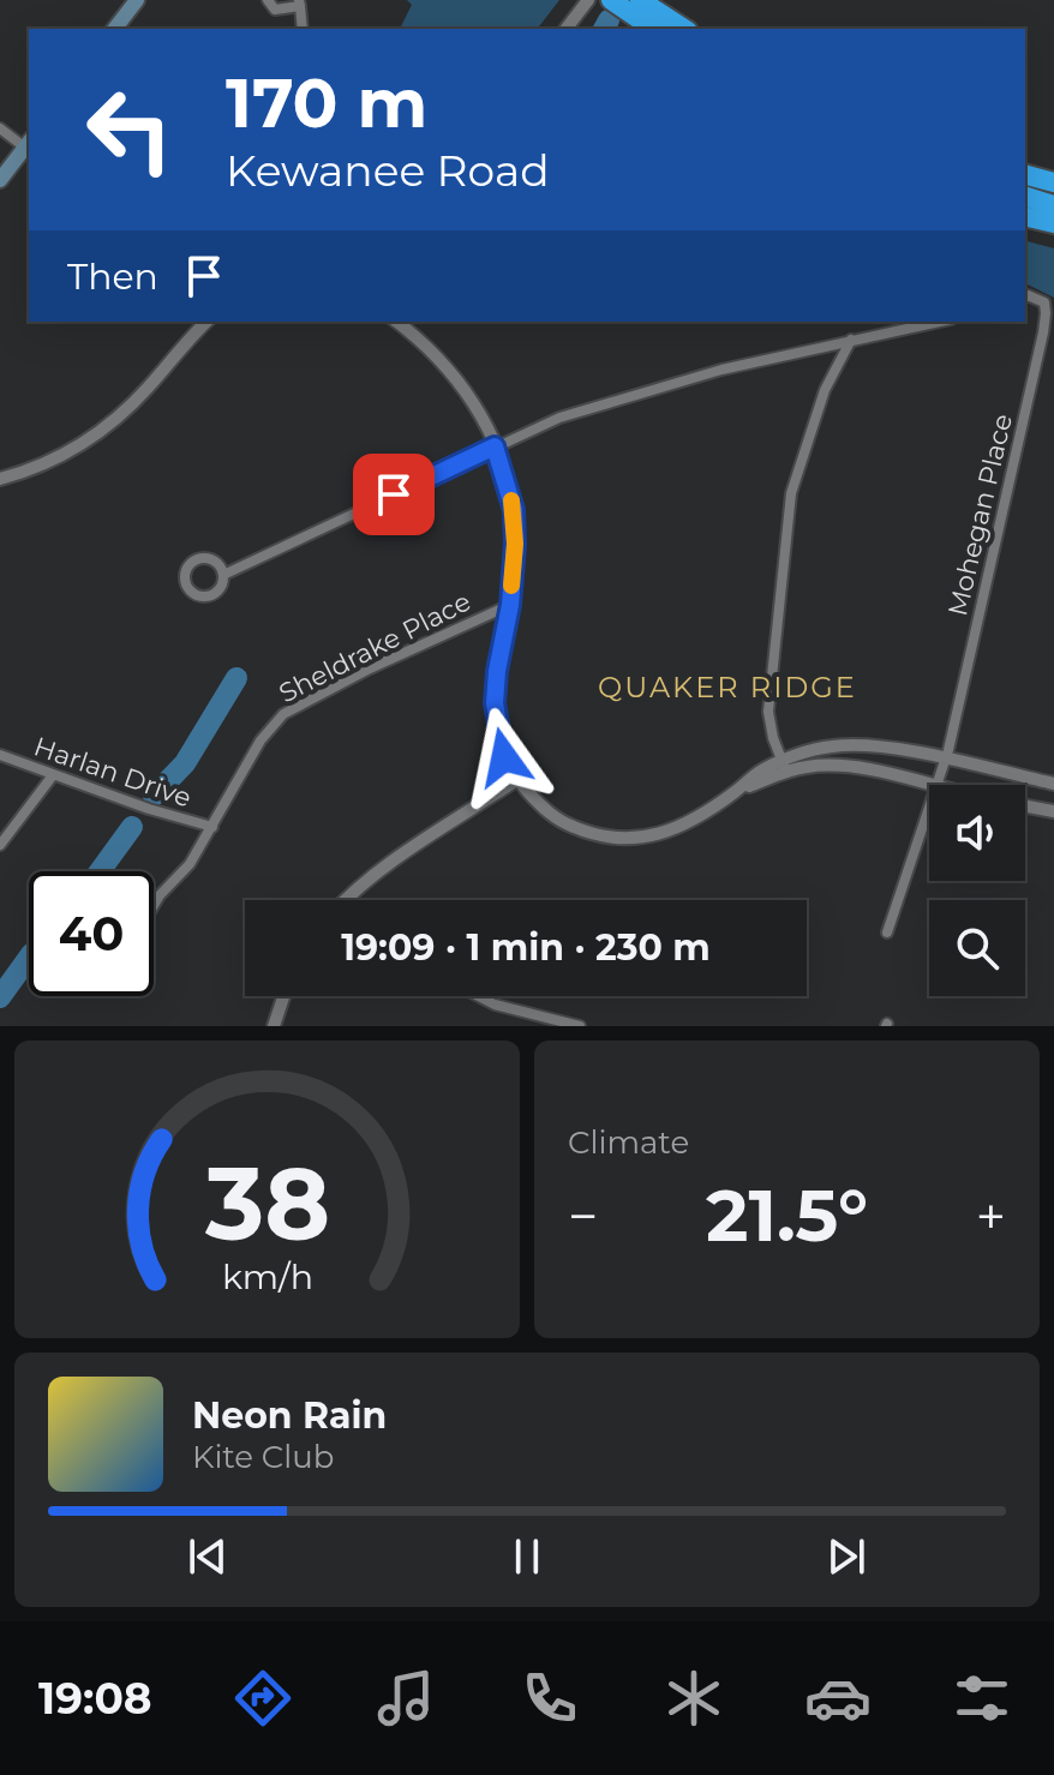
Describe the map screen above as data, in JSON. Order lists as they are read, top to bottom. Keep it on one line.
{"streets":{"street":["Mohegan Place","Sheldrake Place","Harlan Drive"]},"crossings":[["Sheldrake Place","Harlan Drive"]],"districts":["QUAKER RIDGE"],"page":{"turn":["170 m","Kewanee Road"],"then":"Then","limit":"40","trip":"19:09 · 1 min · 230 m","tile":"Climate","heat":["−","21.5°","+"],"song":["Neon Rain","Kite Club"],"tabs":"19:08","gauge":["38","km/h"]}}
